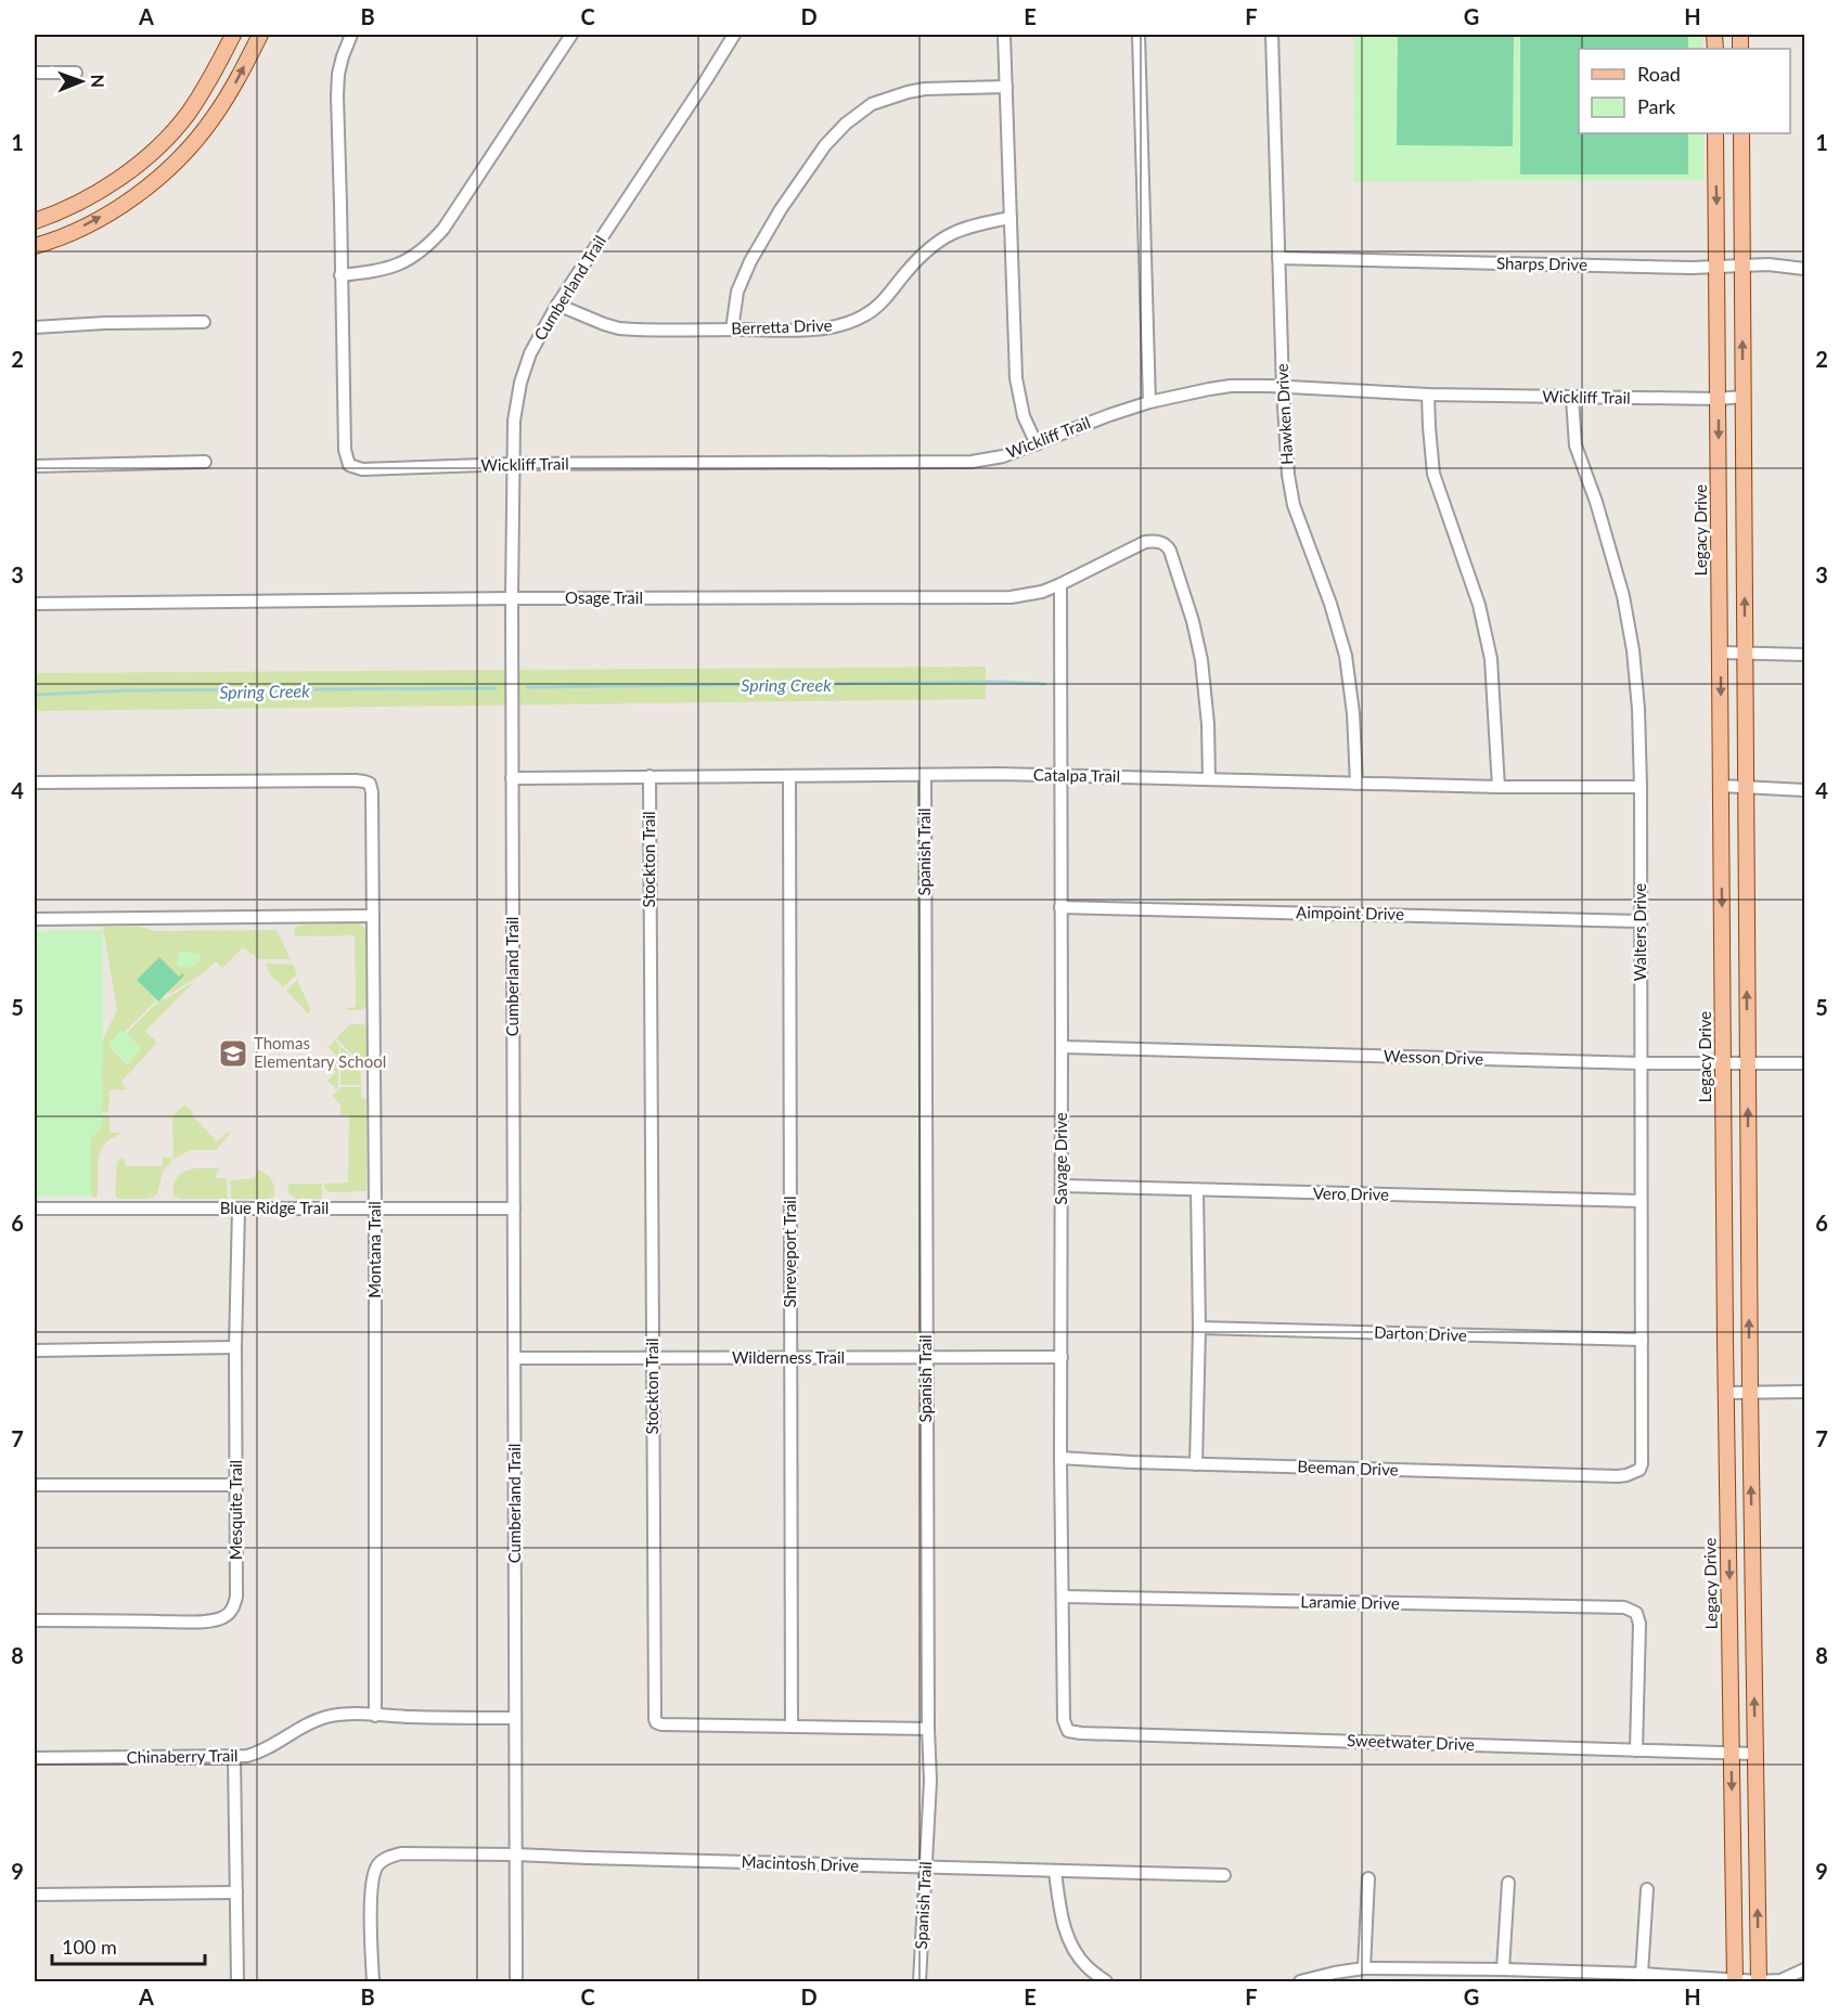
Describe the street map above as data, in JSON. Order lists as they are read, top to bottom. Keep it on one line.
{"streets":{"main road":["Legacy Drive"],"street":["Sharps Drive","Cumberland Trail","Berretta Drive","Wickliff Trail","Hawken Drive","Osage Trail","Catalpa Trail","Spanish Trail","Stockton Trail","Aimpoint Drive","Walters Drive","Wesson Drive","Savage Drive","Vero Drive","Blue Ridge Trail","Montana Trail","Shreveport Trail","Darton Drive","Wilderness Trail","Beeman Drive","Mesquite Trail","Laramie Drive","Sweetwater Drive","Chinaberry Trail","Macintosh Drive"]},"crossings":[["Sharps Drive","Hawken Drive"],["Sharps Drive","Legacy Drive"],["Cumberland Trail","Berretta Drive"],["Cumberland Trail","Wickliff Trail"],["Cumberland Trail","Osage Trail"],["Cumberland Trail","Catalpa Trail"],["Cumberland Trail","Blue Ridge Trail"],["Cumberland Trail","Wilderness Trail"],["Cumberland Trail","Chinaberry Trail"],["Cumberland Trail","Macintosh Drive"],["Wickliff Trail","Hawken Drive"],["Wickliff Trail","Legacy Drive"],["Wickliff Trail","Walters Drive"],["Hawken Drive","Catalpa Trail"],["Legacy Drive","Wesson Drive"],["Legacy Drive","Sweetwater Drive"],["Osage Trail","Catalpa Trail"],["Osage Trail","Savage Drive"],["Catalpa Trail","Spanish Trail"],["Catalpa Trail","Stockton Trail"],["Catalpa Trail","Walters Drive"],["Catalpa Trail","Savage Drive"],["Catalpa Trail","Shreveport Trail"],["Spanish Trail","Stockton Trail"],["Spanish Trail","Wilderness Trail"],["Spanish Trail","Macintosh Drive"],["Stockton Trail","Shreveport Trail"],["Stockton Trail","Wilderness Trail"],["Aimpoint Drive","Walters Drive"],["Aimpoint Drive","Savage Drive"],["Walters Drive","Wesson Drive"],["Walters Drive","Vero Drive"],["Walters Drive","Darton Drive"],["Walters Drive","Beeman Drive"],["Wesson Drive","Savage Drive"],["Savage Drive","Vero Drive"],["Savage Drive","Wilderness Trail"],["Savage Drive","Beeman Drive"],["Savage Drive","Laramie Drive"],["Savage Drive","Sweetwater Drive"],["Blue Ridge Trail","Montana Trail"],["Blue Ridge Trail","Mesquite Trail"],["Montana Trail","Chinaberry Trail"],["Shreveport Trail","Wilderness Trail"],["Laramie Drive","Sweetwater Drive"]],"water":["Spring Creek"],"places":{"school or university":["Thomas Elementary School"]},"legend":["Road","Park"],"scale_bar":"100 m","north":"right","grid":{"columns":["A","B","C","D","E","F","G","H"],"rows":["1","2","3","4","5","6","7","8","9"]}}
